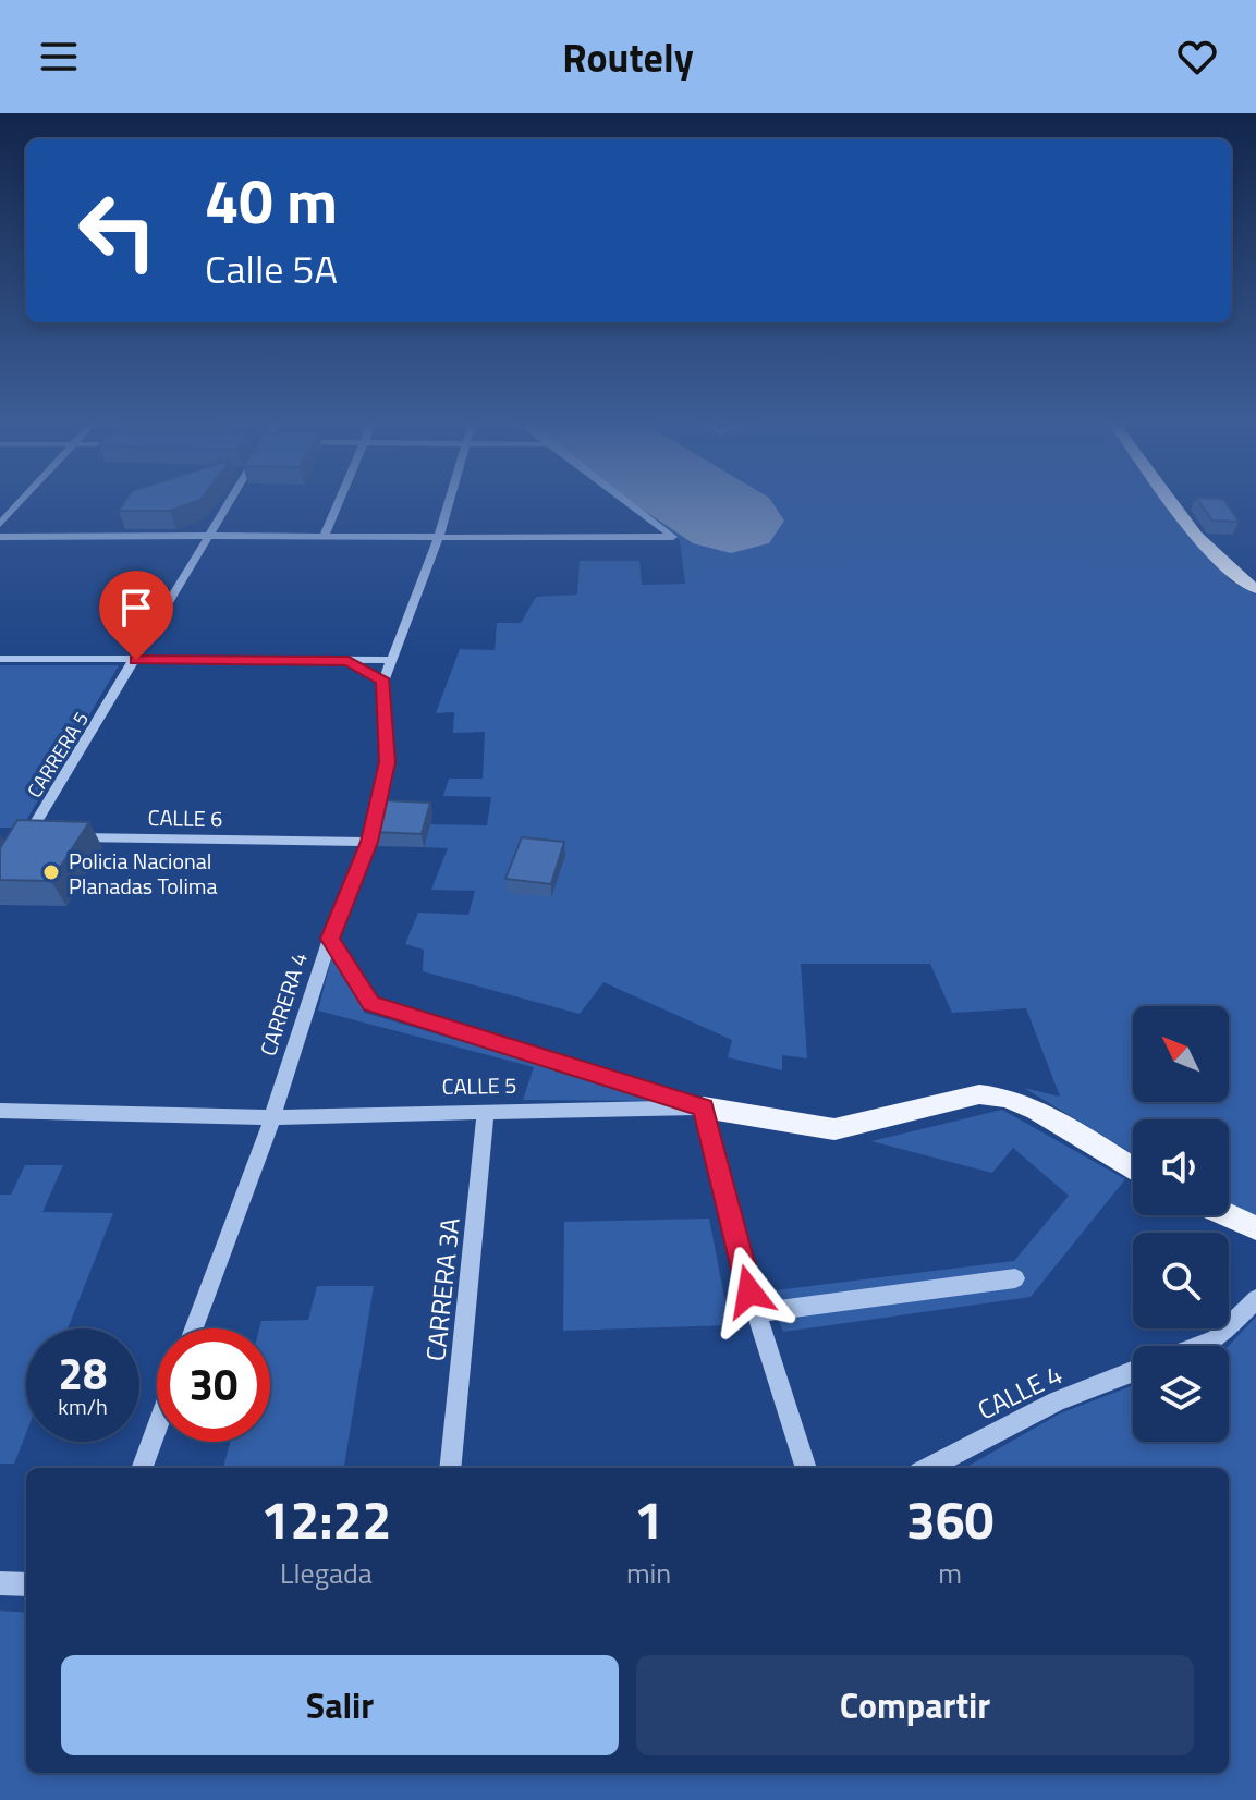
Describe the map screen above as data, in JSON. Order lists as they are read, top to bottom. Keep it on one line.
{"streets":{"main road":["CALLE 5"],"street":["CARRERA 5","CALLE 6","CARRERA 4","CARRERA 3A","CALLE 4"]},"crossings":[["CALLE 6","CARRERA 4"],["CARRERA 4","CALLE 5"],["CALLE 5","CARRERA 3A"]],"places":["Policia Nacional Planadas Tolima"],"north":"top left","page":{"header":"Routely","turn":["40 m","Calle 5A"],"speed":"28 km/h","limit":"30","eta":["12:22","Llegada","1","min","360","m"],"buttons":["Salir","Compartir"]}}
